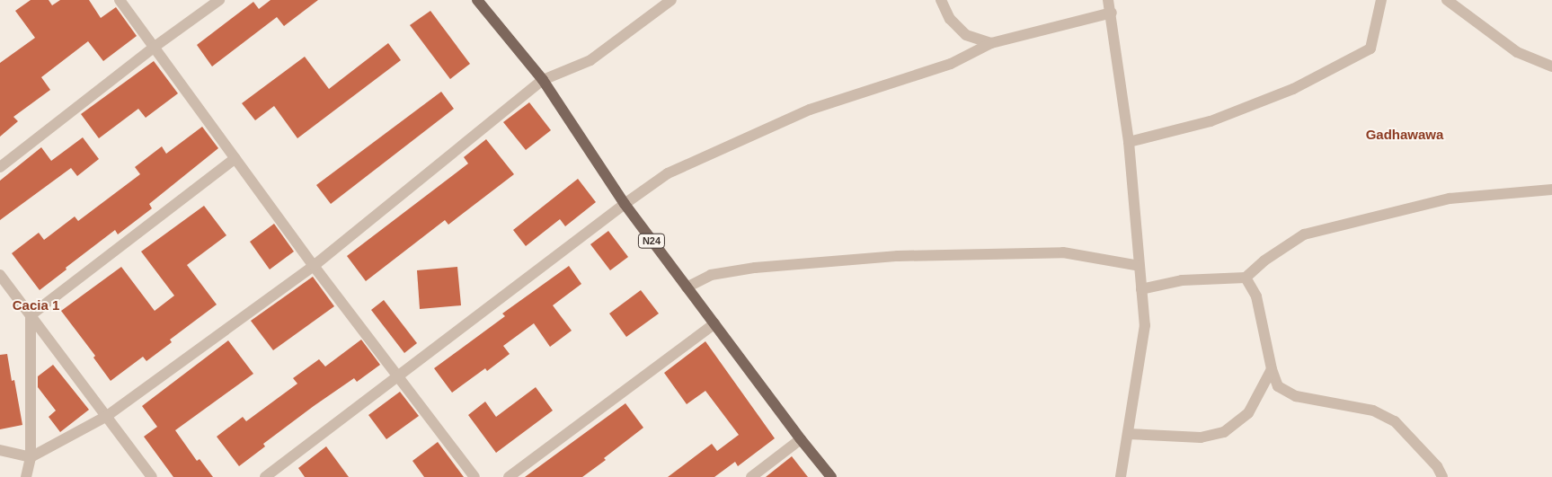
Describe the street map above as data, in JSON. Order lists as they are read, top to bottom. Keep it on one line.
{"streets":{"main road":["N24"]},"districts":["Gadhawawa","Cacia 1"]}
